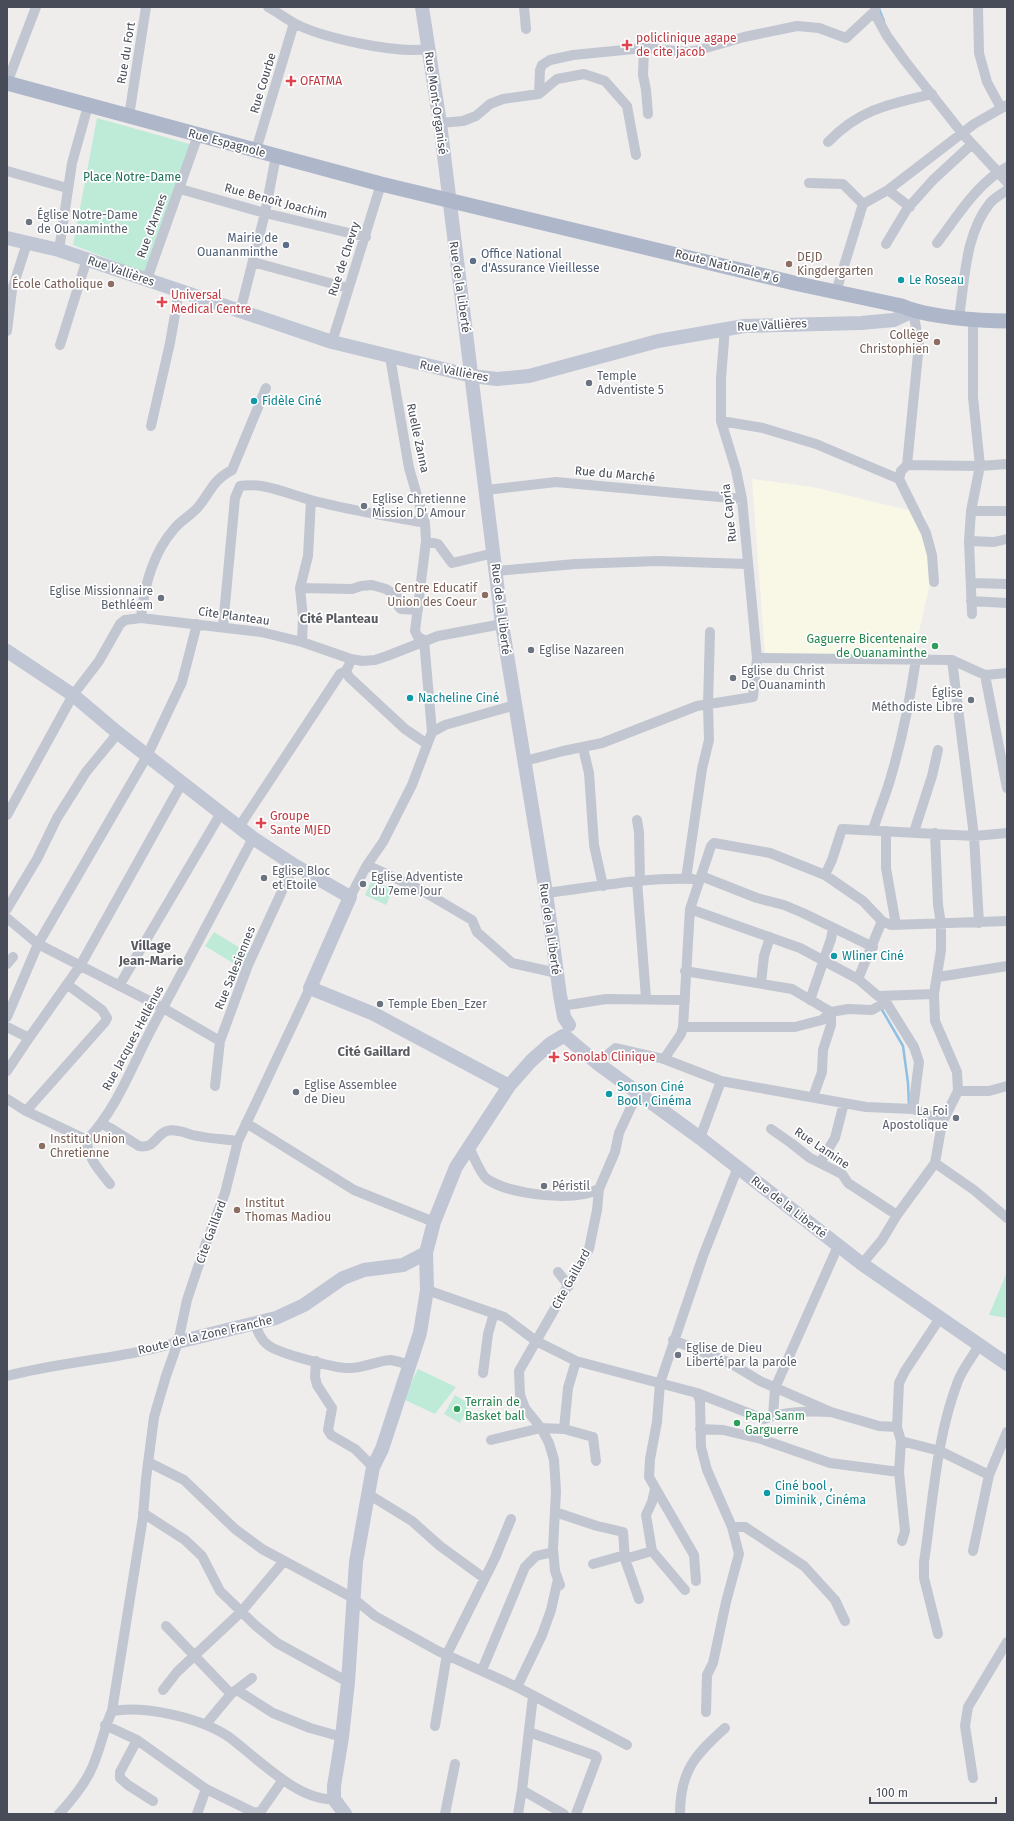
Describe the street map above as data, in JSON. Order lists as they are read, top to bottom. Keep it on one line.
{"streets":{"main road":["Rue Espagnole","Route Nationale # 6"],"street":["Rue du Fort","Rue Courbe","Rue Mont-Organisé","Rue Benoît Joachim","Rue d'Armes","Rue de Chevry","Rue Vallières","Rue de la Liberté","Ruelle Zanna","Rue du Marché","Rue Capria","Cite Planteau","Rue Salesiennes","Rue Jacques Hellénus","Rue Lamine","Cite Gaillard","Route de la Zone Franche"]},"crossings":[["Rue du Fort","Rue Espagnole"],["Rue Courbe","Rue Espagnole"],["Rue Mont-Organisé","Rue Espagnole"],["Rue Mont-Organisé","Route Nationale # 6"],["Rue Mont-Organisé","Rue de la Liberté"],["Rue Espagnole","Rue d'Armes"],["Rue Espagnole","Rue de Chevry"],["Rue Espagnole","Route Nationale # 6"],["Rue Espagnole","Rue de la Liberté"],["Rue Benoît Joachim","Rue d'Armes"],["Rue Benoît Joachim","Rue de Chevry"],["Rue d'Armes","Rue Vallières"],["Rue de Chevry","Rue Vallières"],["Route Nationale # 6","Rue Vallières"],["Route Nationale # 6","Rue de la Liberté"],["Rue Vallières","Rue de la Liberté"],["Rue Vallières","Ruelle Zanna"],["Rue Vallières","Rue Capria"],["Rue de la Liberté","Rue du Marché"],["Rue de la Liberté","Cite Planteau"],["Rue de la Liberté","Cite Gaillard"],["Ruelle Zanna","Cite Planteau"],["Rue du Marché","Rue Capria"],["Cite Gaillard","Route de la Zone Franche"]],"districts":["Cité Planteau","Village Jean-Marie","Cité Gaillard"],"parks":["Place Notre-Dame"],"places":{"health":["policlinique agape de cite jacob","OFATMA","Universal Medical Centre","Groupe Sante MJED","Sonolab Clinique"],"other":["Église Notre-Dame de Ouanaminthe","Mairie de Ouananminthe","Office National d'Assurance Vieillesse","DEJD Kingdergarten","Le Roseau","École Catholique","Collège Christophien","Temple Adventiste 5","Fidèle Ciné","Eglise Chretienne Mission D' Amour","Centre Educatif Union des Coeur","Eglise Missionnaire Bethléem","Gaguerre Bicentenaire de Ouanaminthe","Eglise Nazareen","Eglise du Christ De Ouanaminth","Nacheline Ciné","Église Méthodiste Libre","Eglise Bloc et Etoile","Eglise Adventiste du 7eme Jour","Wliner Ciné","Temple Eben_Ezer","Eglise Assemblee de Dieu","Sonson Ciné Bool , Cinéma","La Foi Apostolique","Institut Union Chretienne","Péristil","Institut Thomas Madiou","Eglise de Dieu Liberté par la parole","Terrain de Basket ball","Papa Sanm Garguerre","Ciné bool , Diminik , Cinéma"]},"scale_bar":"100 m"}
